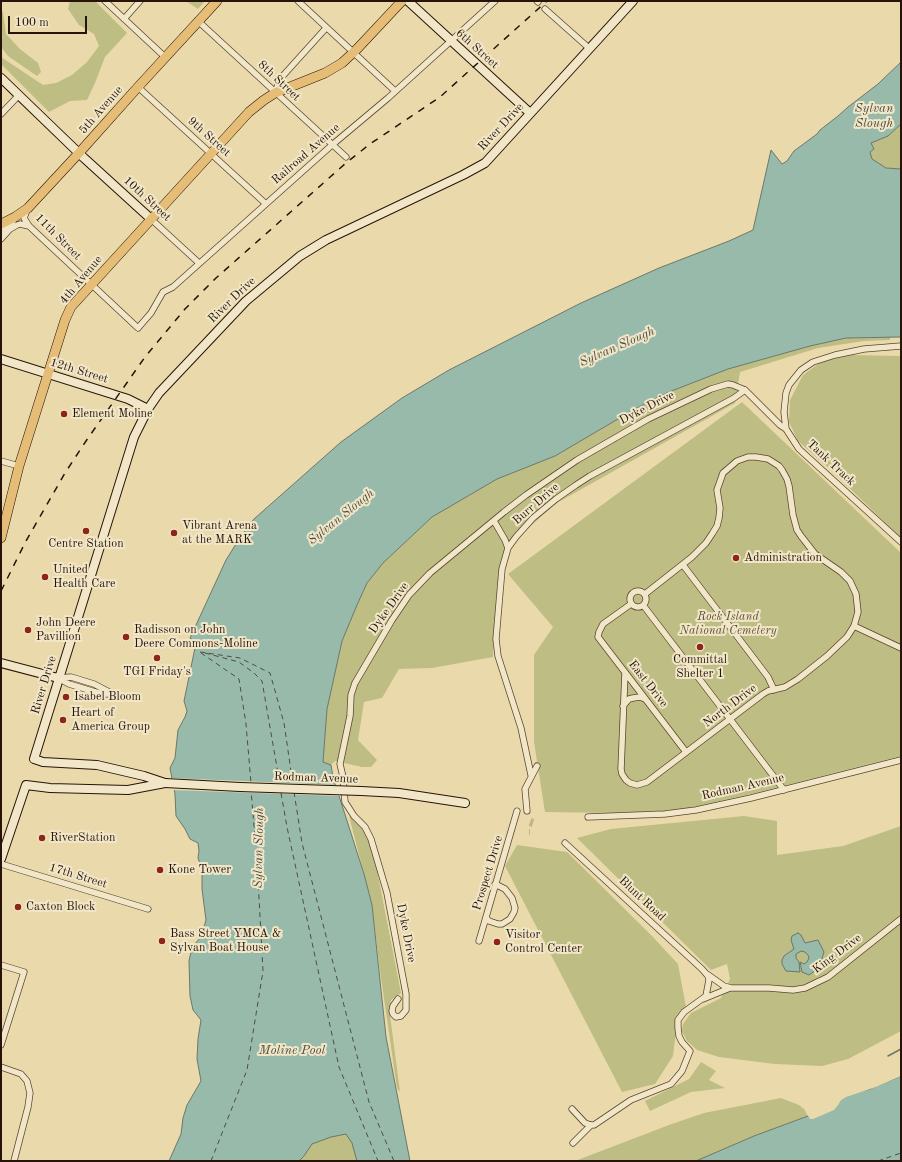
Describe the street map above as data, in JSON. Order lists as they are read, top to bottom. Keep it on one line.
{"streets":{"main road":["5th Avenue","4th Avenue"],"street":["6th Street","8th Street","River Drive","9th Street","Railroad Avenue","10th Street","11th Street","12th Street","Dyke Drive","Tank Track","Burr Drive","East Drive","North Drive","Rodman Avenue","Prospect Drive","17th Street","Blunt Road","King Drive"]},"crossings":[["6th Street","River Drive"],["6th Street","Railroad Avenue"],["8th Street","5th Avenue"],["8th Street","Railroad Avenue"],["8th Street","4th Avenue"],["5th Avenue","9th Street"],["5th Avenue","10th Street"],["5th Avenue","11th Street"],["River Drive","12th Street"],["River Drive","Rodman Avenue"],["9th Street","Railroad Avenue"],["9th Street","4th Avenue"],["Railroad Avenue","10th Street"],["Railroad Avenue","11th Street"],["10th Street","4th Avenue"],["11th Street","4th Avenue"],["4th Avenue","12th Street"],["Dyke Drive","Burr Drive"],["East Drive","North Drive"],["Blunt Road","King Drive"]],"water":["Sylvan Slough","Moline Pool"],"parks":["Rock Island National Cemetery"],"places":["Element Moline","Centre Station","Vibrant Arena at the MARK","Administration","United Health Care","John Deere Pavillion","Radisson on John Deere Commons-Moline","Committal Shelter 1","TGI Friday's","Isabel Bloom","Heart of America Group","RiverStation","Kone Tower","Caxton Block","Bass Street YMCA & Sylvan Boat House","Visitor Control Center"],"scale_bar":"100 m"}
